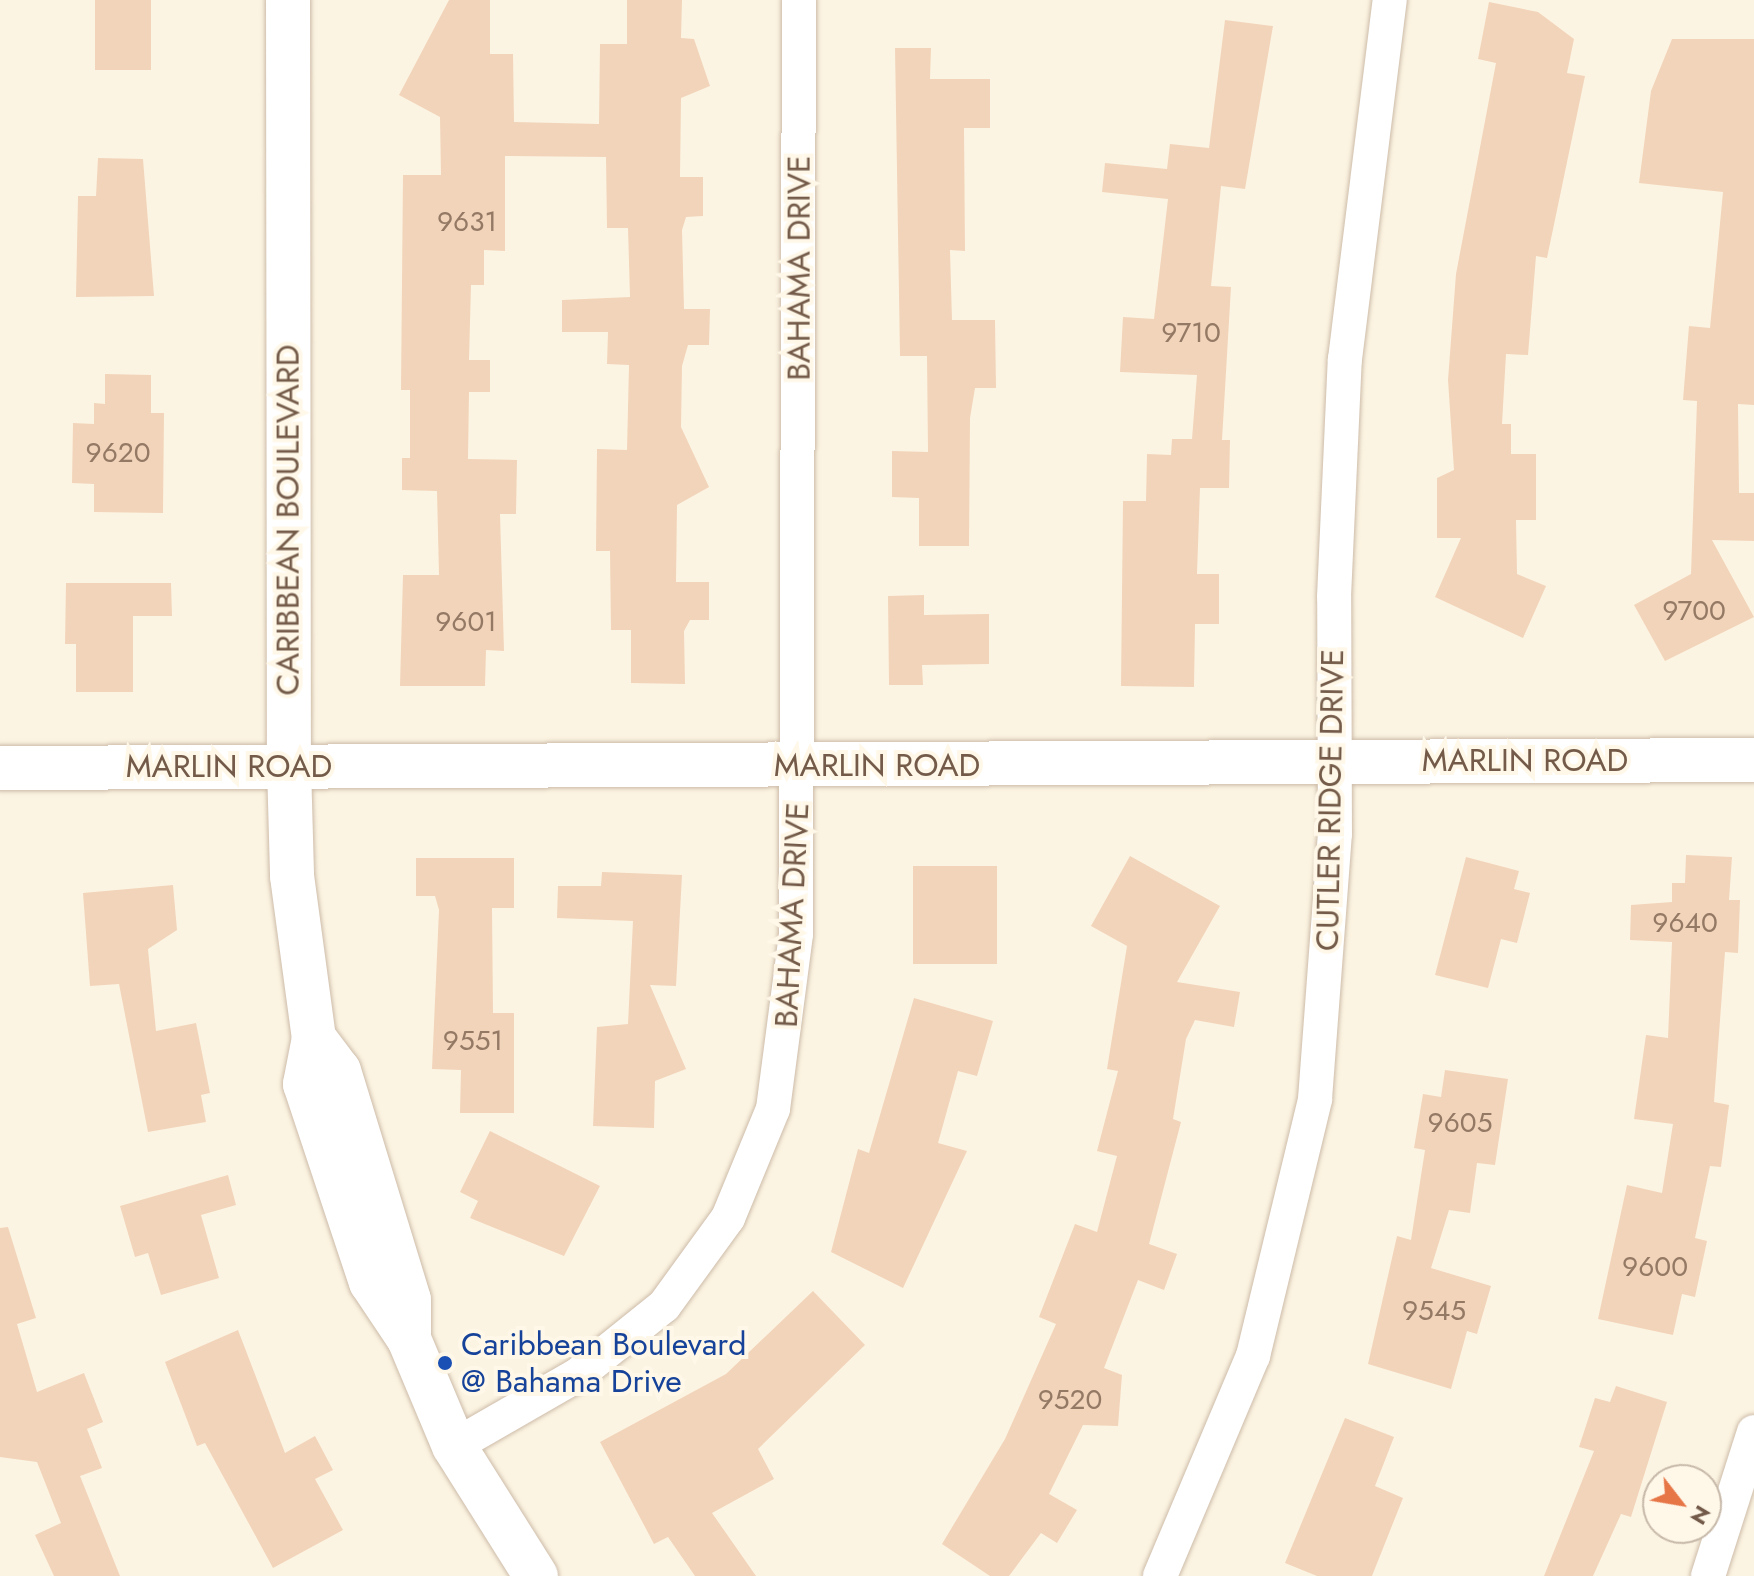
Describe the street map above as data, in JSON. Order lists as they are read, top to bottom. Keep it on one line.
{"streets":{"street":["BAHAMA DRIVE","CARIBBEAN BOULEVARD","MARLIN ROAD","CUTLER RIDGE DRIVE"]},"crossings":[["BAHAMA DRIVE","CARIBBEAN BOULEVARD"],["BAHAMA DRIVE","MARLIN ROAD"],["CARIBBEAN BOULEVARD","MARLIN ROAD"],["MARLIN ROAD","CUTLER RIDGE DRIVE"]],"places":["Caribbean Boulevard @ Bahama Drive"],"house_numbers":["9631","9710","9620","9700","9601","9640","9551","9605","9600","9545","9520"],"north":"bottom right"}
